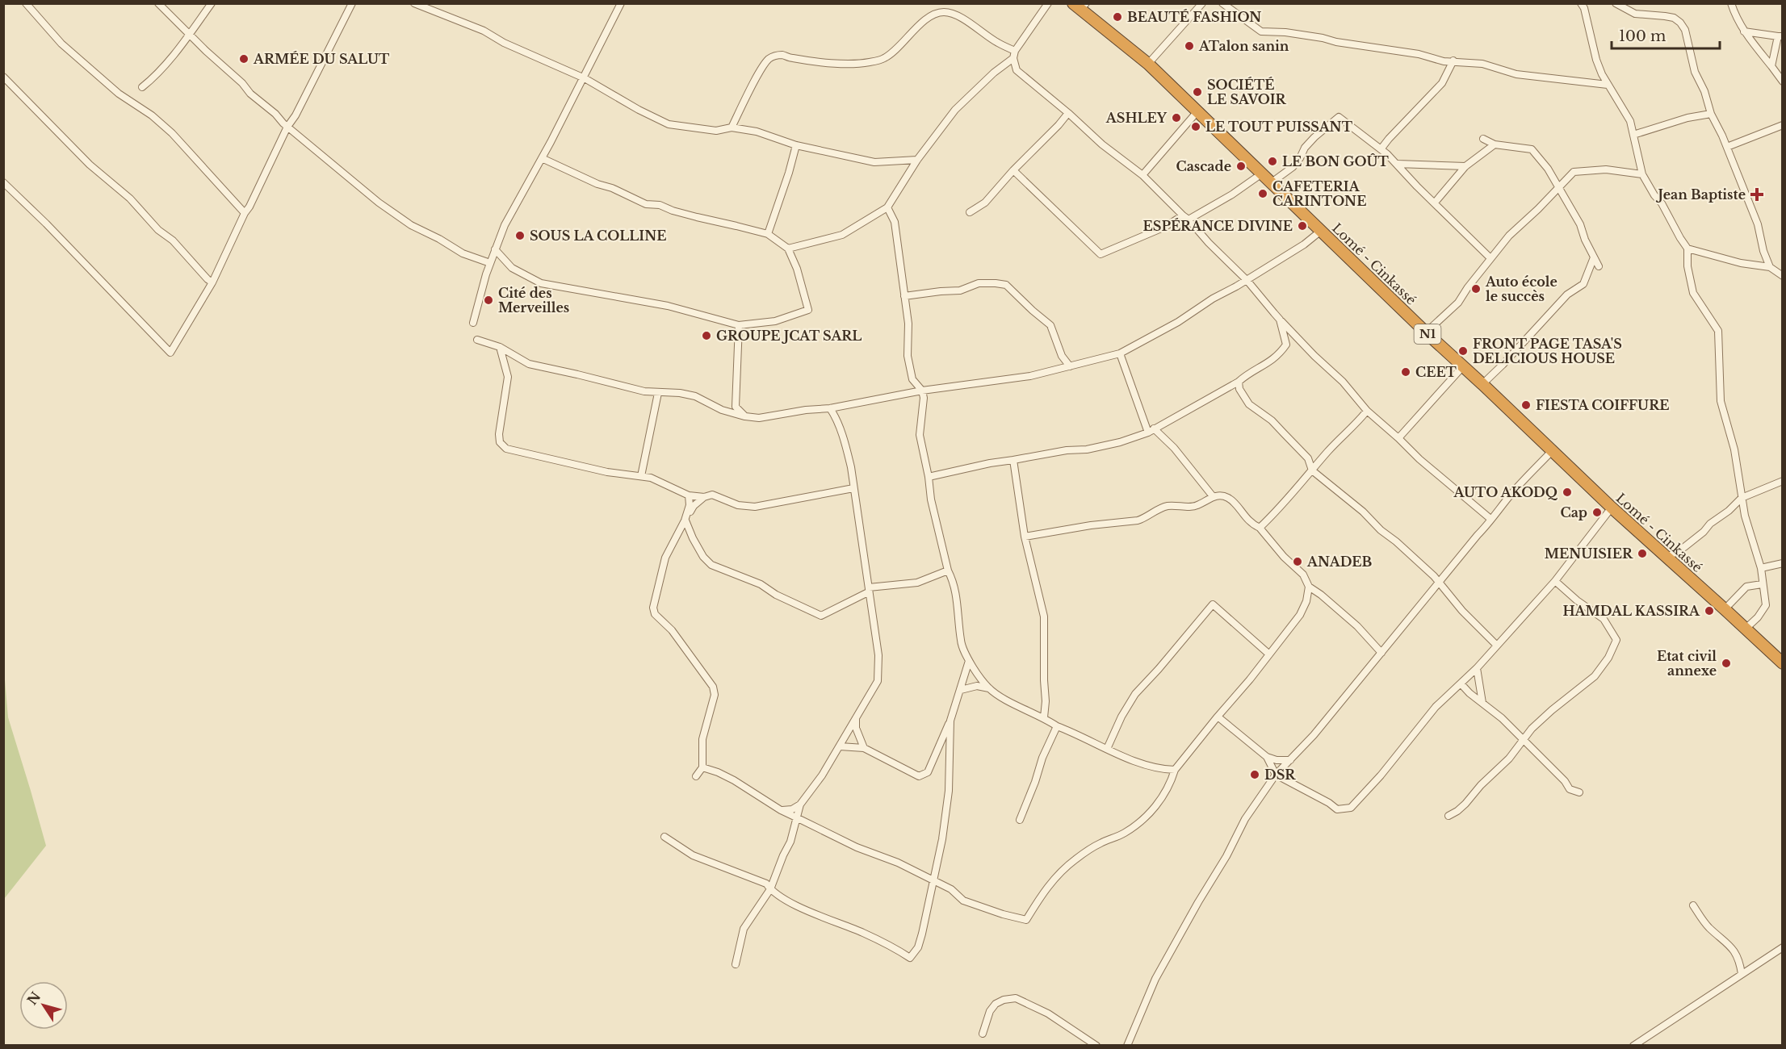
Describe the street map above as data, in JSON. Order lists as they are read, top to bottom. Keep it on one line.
{"streets":{"highway":["Lomé - Cinkassé","N1"]},"places":{"other":["BEAUTÉ FASHION","ATalon sanin","ARMÉE DU SALUT","SOCIÉTÉ LE SAVOIR","ASHLEY","LE TOUT PUISSANT","LE BON GOÛT","Cascade","CAFETERIA CARINTONE","ESPÉRANCE DIVINE","SOUS LA COLLINE","Auto école le succès","Cité des Merveilles","GROUPE JCAT SARL","FRONT PAGE TASA'S DELICIOUS HOUSE","CEET","FIESTA COIFFURE","AUTO AKODQ","Cap","MENUISIER","ANADEB","HAMDAL KASSIRA","Etat civil annexe","DSR"],"health":["Jean Baptiste"]},"scale_bar":"100 m","north":"top left"}
